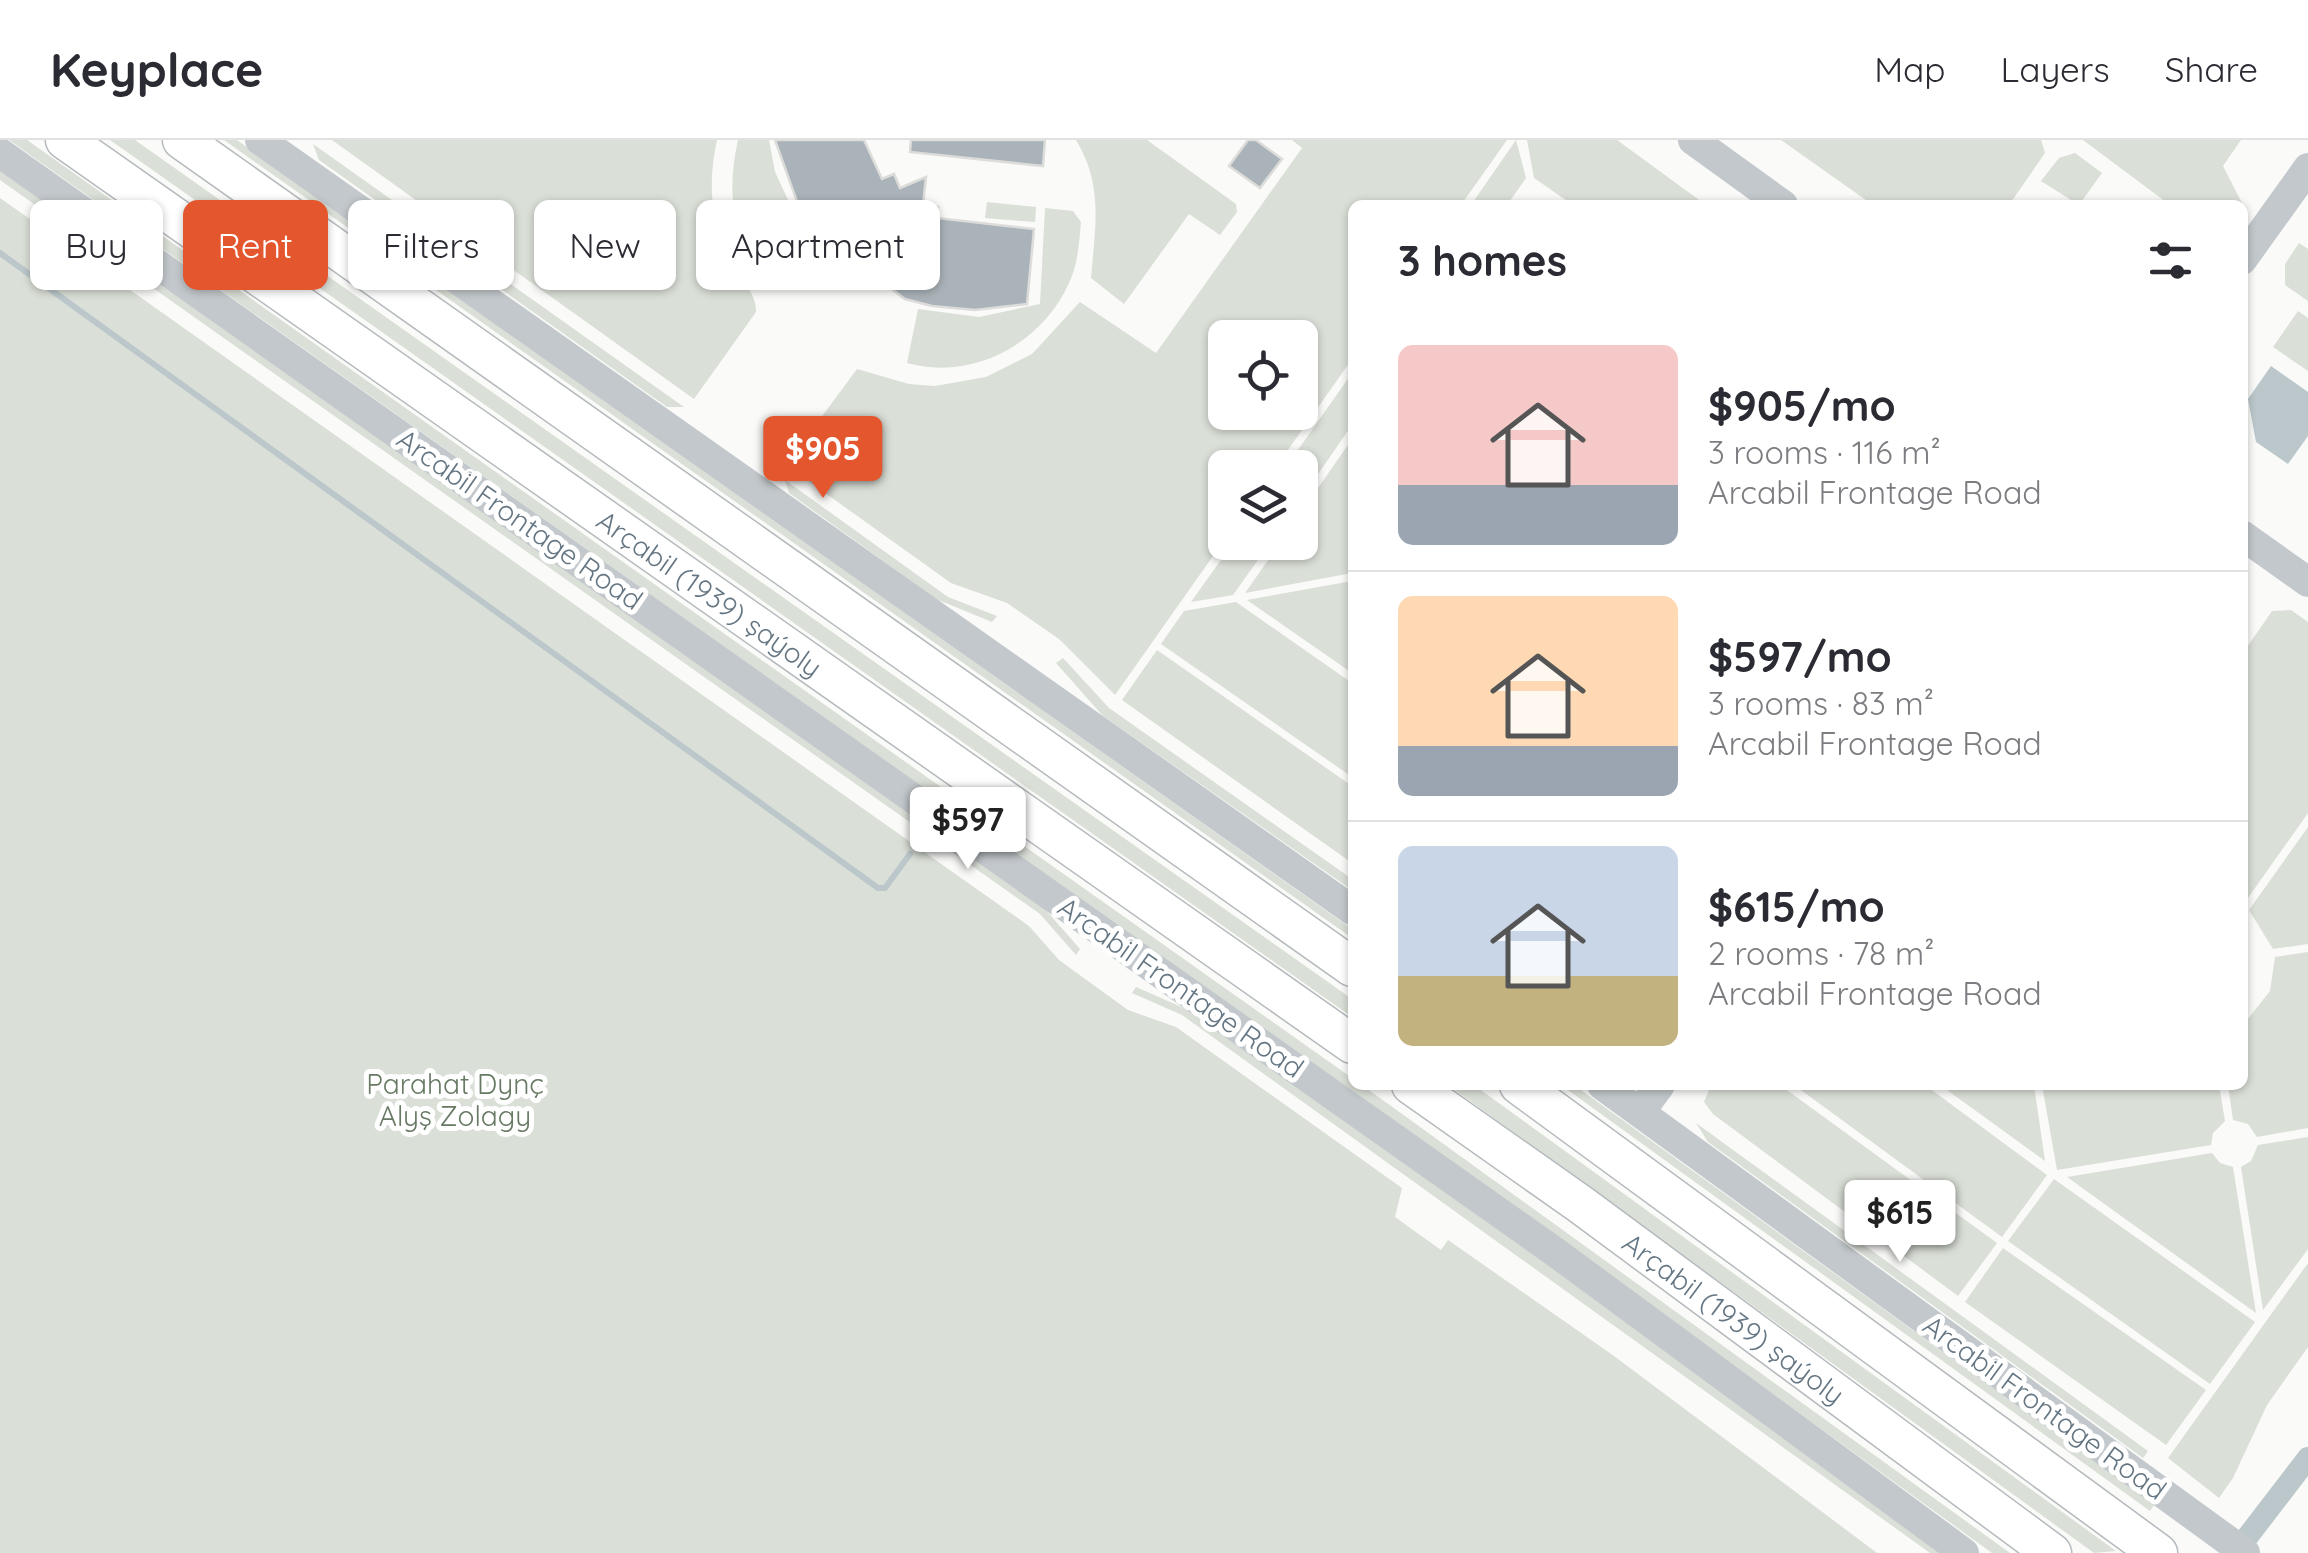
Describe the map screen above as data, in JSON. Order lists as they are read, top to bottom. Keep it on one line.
{"streets":{"main road":["Arçabil (1939) şaýoly"],"street":["Arcabil Frontage Road"]},"parks":["Parahat Dynç Alyş Zolagy"],"page":{"header":"Keyplace","nav":["Map","Layers","Share"],"chip":["Buy","Rent","Filters","New","Apartment"],"heading":"3 homes","list":[{"name":"$905/mo","note":"3 rooms · 116 m² · Arcabil Frontage Road"},{"name":"$597/mo","note":"3 rooms · 83 m² · Arcabil Frontage Road"},{"name":"$615/mo","note":"2 rooms · 78 m² · Arcabil Frontage Road"}],"price":["$905","$597","$615"]}}
